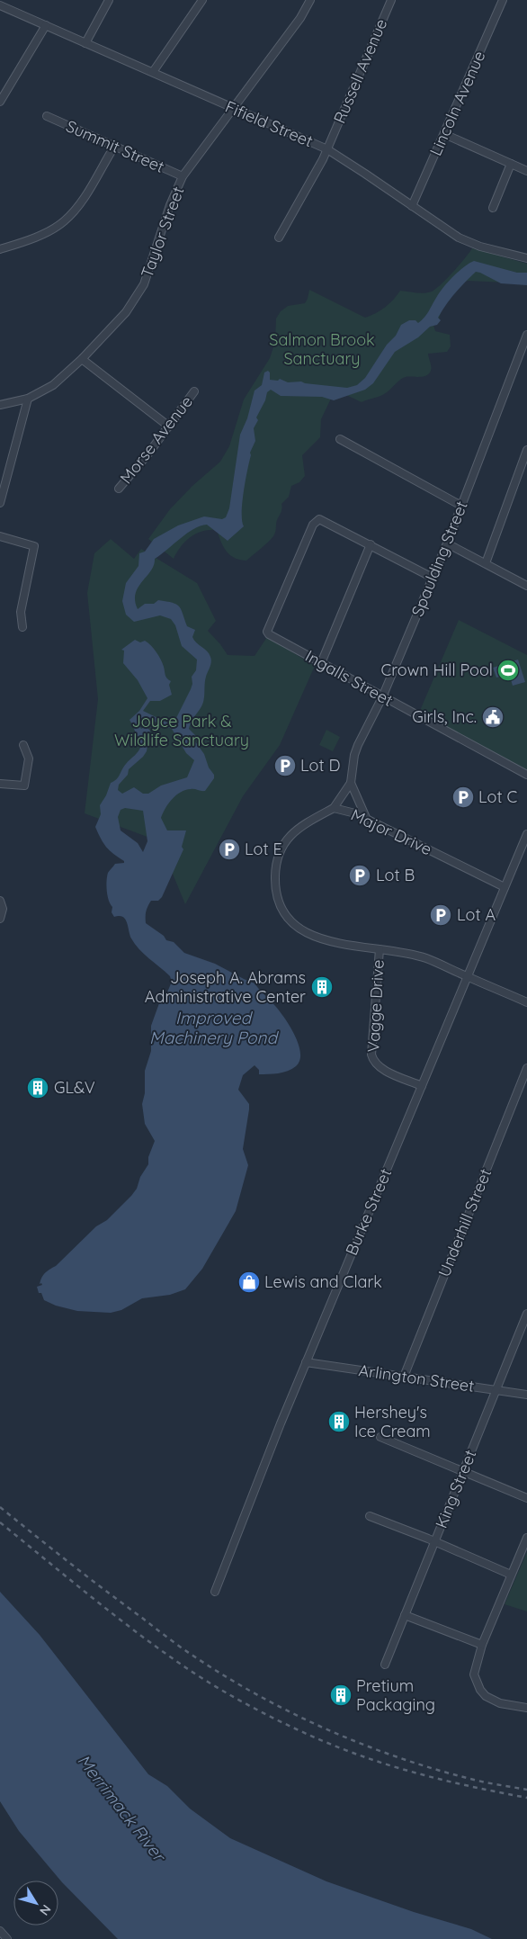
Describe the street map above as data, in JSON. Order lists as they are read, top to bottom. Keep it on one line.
{"streets":{"street":["Russell Avenue","Lincoln Avenue","Fifield Street","Summit Street","Taylor Street","Morse Avenue","Spaulding Street","Ingalls Street","Major Drive","Vagge Drive","Burke Street","Underhill Street","Arlington Street","King Street"]},"crossings":[["Russell Avenue","Fifield Street"],["Lincoln Avenue","Fifield Street"],["Fifield Street","Taylor Street"],["Summit Street","Taylor Street"],["Spaulding Street","Ingalls Street"],["Spaulding Street","Major Drive"],["Major Drive","Vagge Drive"],["Major Drive","Burke Street"],["Vagge Drive","Burke Street"],["Burke Street","Arlington Street"],["Underhill Street","Arlington Street"],["Arlington Street","King Street"]],"water":["Improved Machinery Pond","Merrimack River"],"parks":["Salmon Brook Sanctuary","Joyce Park & Wildlife Sanctuary"],"places":{"sports":["Crown Hill Pool"],"public building":["Girls, Inc."],"parking":["Lot D","Lot C","Lot E","Lot B","Lot A"],"building":["Joseph A. Abrams Administrative Center","GL&V","Hershey's Ice Cream","Pretium Packaging"],"shop":["Lewis and Clark"]},"north":"bottom right"}
